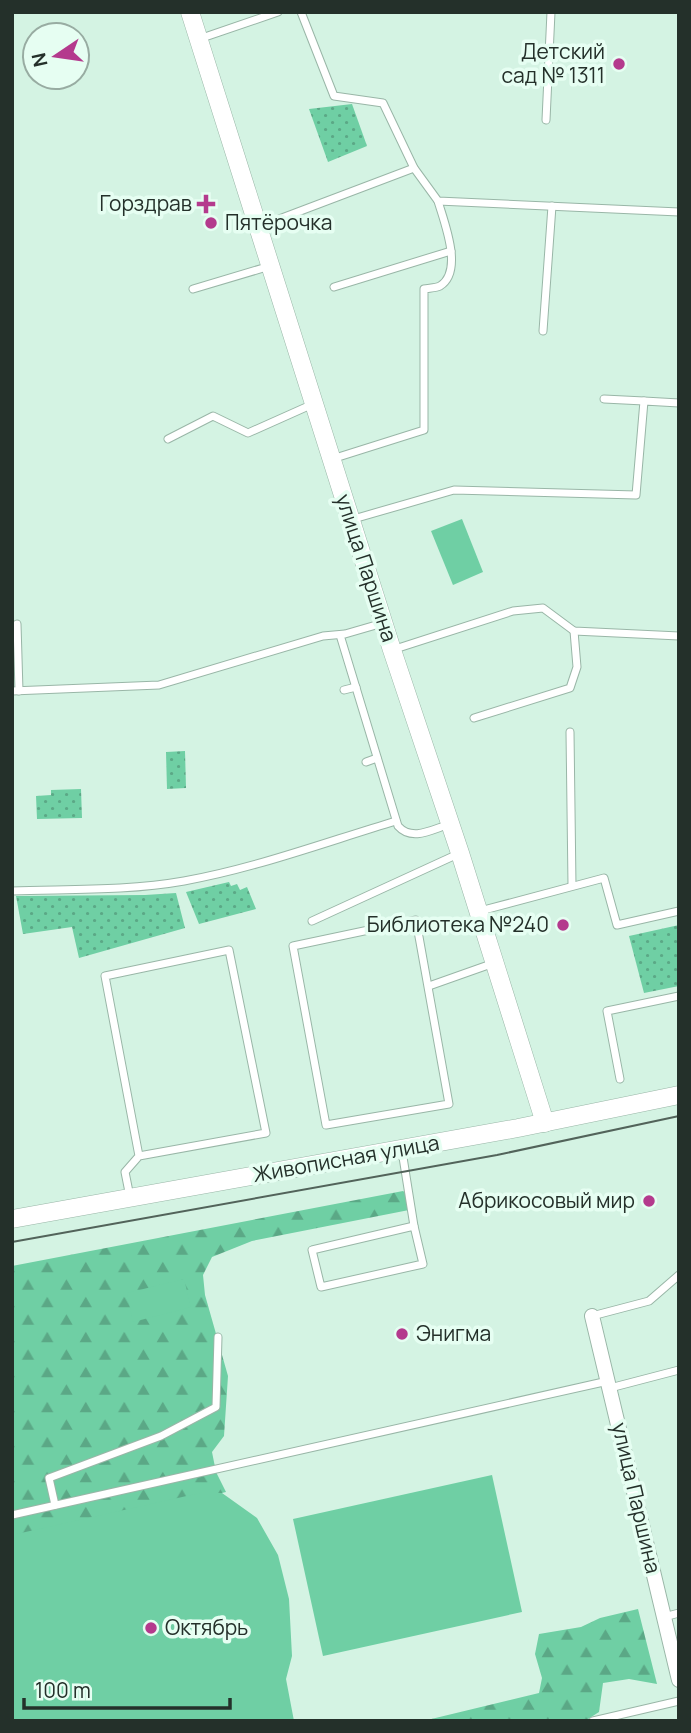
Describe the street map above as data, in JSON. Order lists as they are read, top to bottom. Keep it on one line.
{"streets":{"street":["улица Паршина","Живописная улица"]},"crossings":[["улица Паршина","Живописная улица"]],"places":{"other":["Детский сад № 1311","Пятёрочка","Библиотека №240","Абрикосовый мир","Энигма","Октябрь"],"health":["Горздрав"]},"scale_bar":"100 m","north":"left"}
